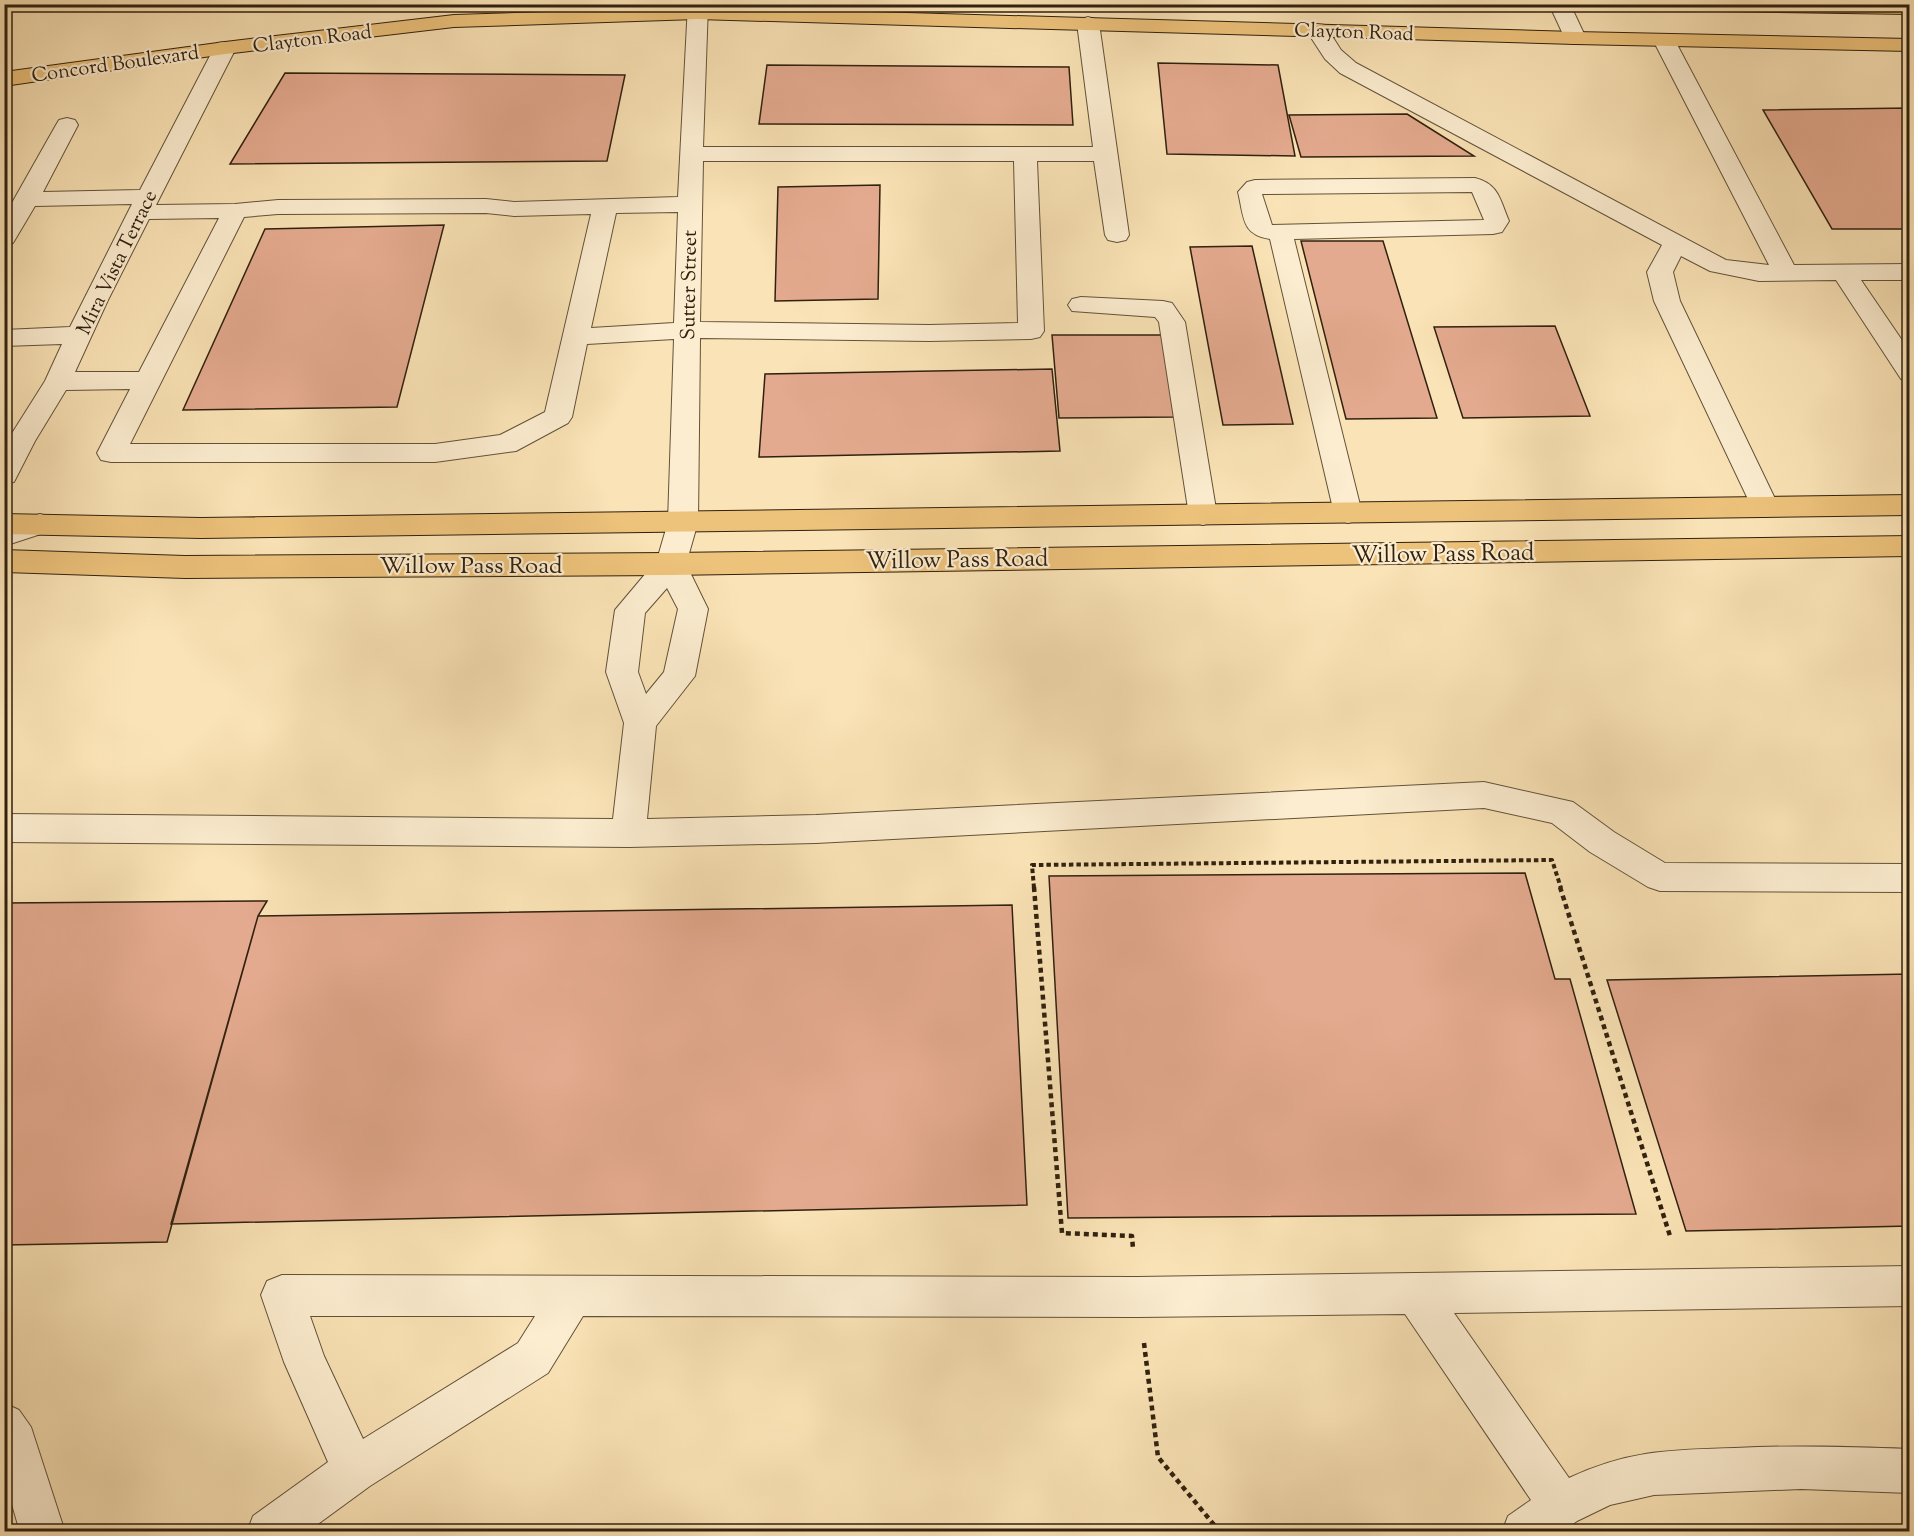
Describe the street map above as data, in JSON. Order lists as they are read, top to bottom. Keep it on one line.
{"streets":{"main road":["Clayton Road","Concord Boulevard","Willow Pass Road"],"street":["Mira Vista Terrace","Sutter Street"]},"crossings":[["Clayton Road","Concord Boulevard"],["Clayton Road","Mira Vista Terrace"],["Clayton Road","Sutter Street"],["Concord Boulevard","Mira Vista Terrace"],["Sutter Street","Willow Pass Road"]]}
